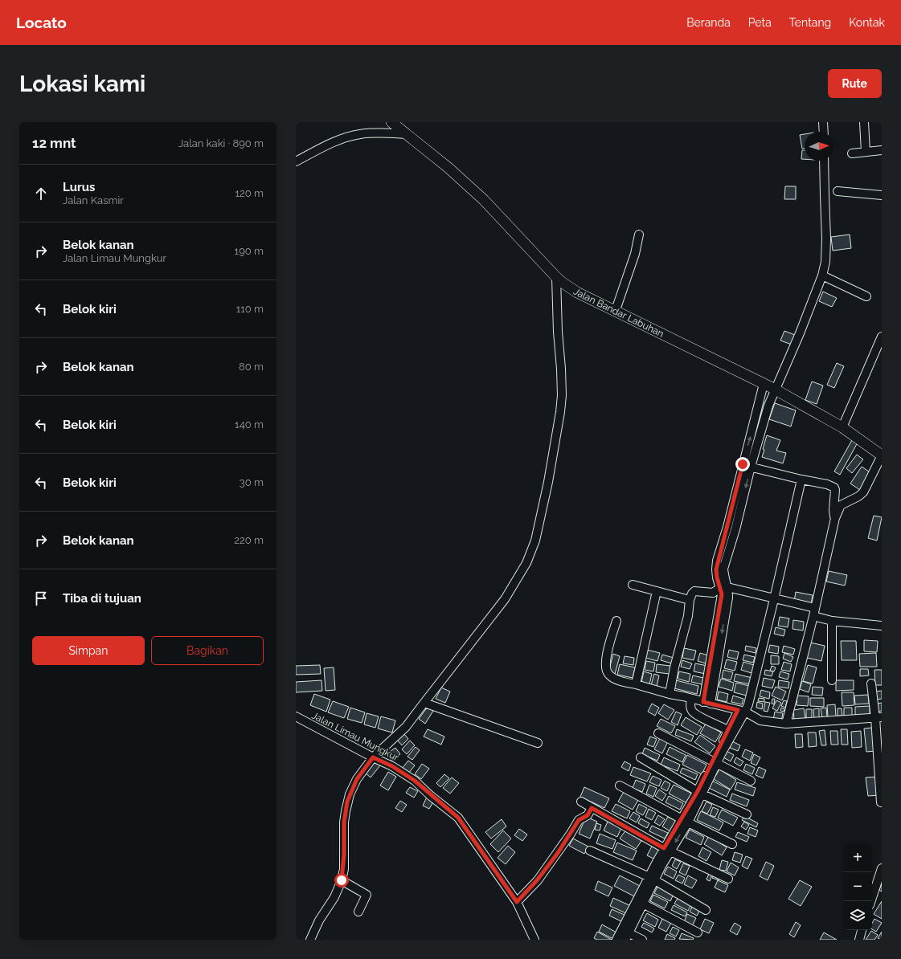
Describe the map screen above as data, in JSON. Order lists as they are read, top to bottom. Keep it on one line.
{"streets":{"main road":["Jalan Bandar Labuhan"],"street":["Jalan Limau Mungkur"]},"north":"right","page":{"header":"Locato","nav":["Beranda","Peta","Tentang","Kontak"],"buttons":["Rute",["Simpan","Bagikan"]],"title":"Lokasi kami","heading":["12 mnt","Jalan kaki · 890 m"],"list":[["Lurus","Jalan Kasmir","120 m"],["Belok kanan","Jalan Limau Mungkur","190 m"],["Belok kiri","110 m"],["Belok kanan","80 m"],["Belok kiri","140 m"],["Belok kiri","30 m"],["Belok kanan","220 m"],"Tiba di tujuan"],"map_buttons":["+","−"]}}
